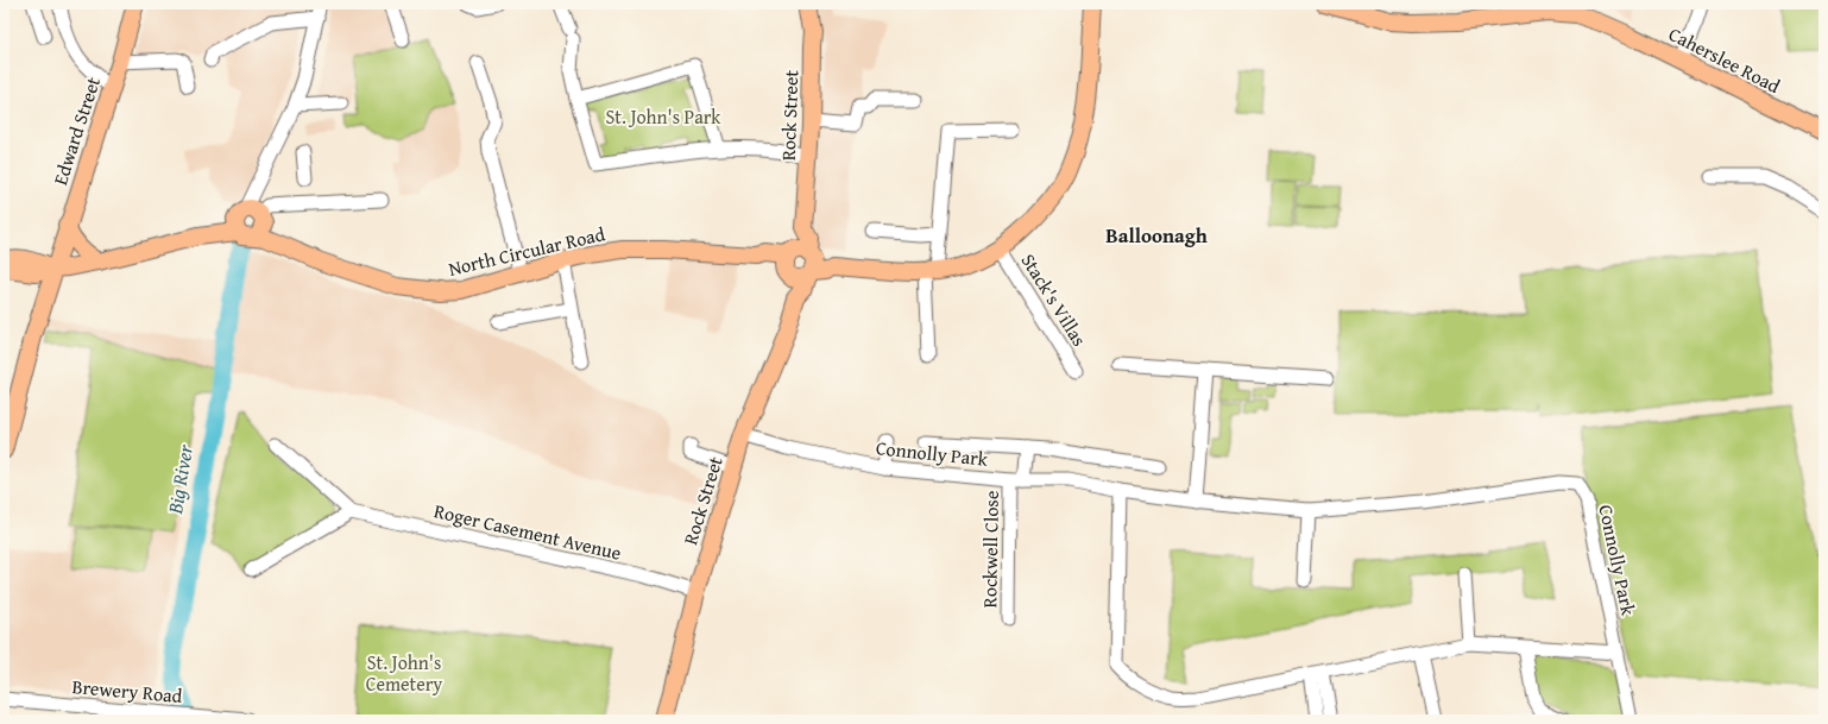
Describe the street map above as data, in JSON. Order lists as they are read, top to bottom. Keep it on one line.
{"streets":{"main road":["Caherslee Road","Rock Street","Edward Street","North Circular Road"],"street":["Stack's Villas","Connolly Park","Roger Casement Avenue","Rockwell Close","Brewery Road"]},"crossings":[["Rock Street","North Circular Road"],["Rock Street","Connolly Park"],["Rock Street","Roger Casement Avenue"],["North Circular Road","Stack's Villas"],["Connolly Park","Rockwell Close"]],"districts":["Balloonagh"],"water":["Big River"],"parks":["St. John's Park","St. John's Cemetery"]}
